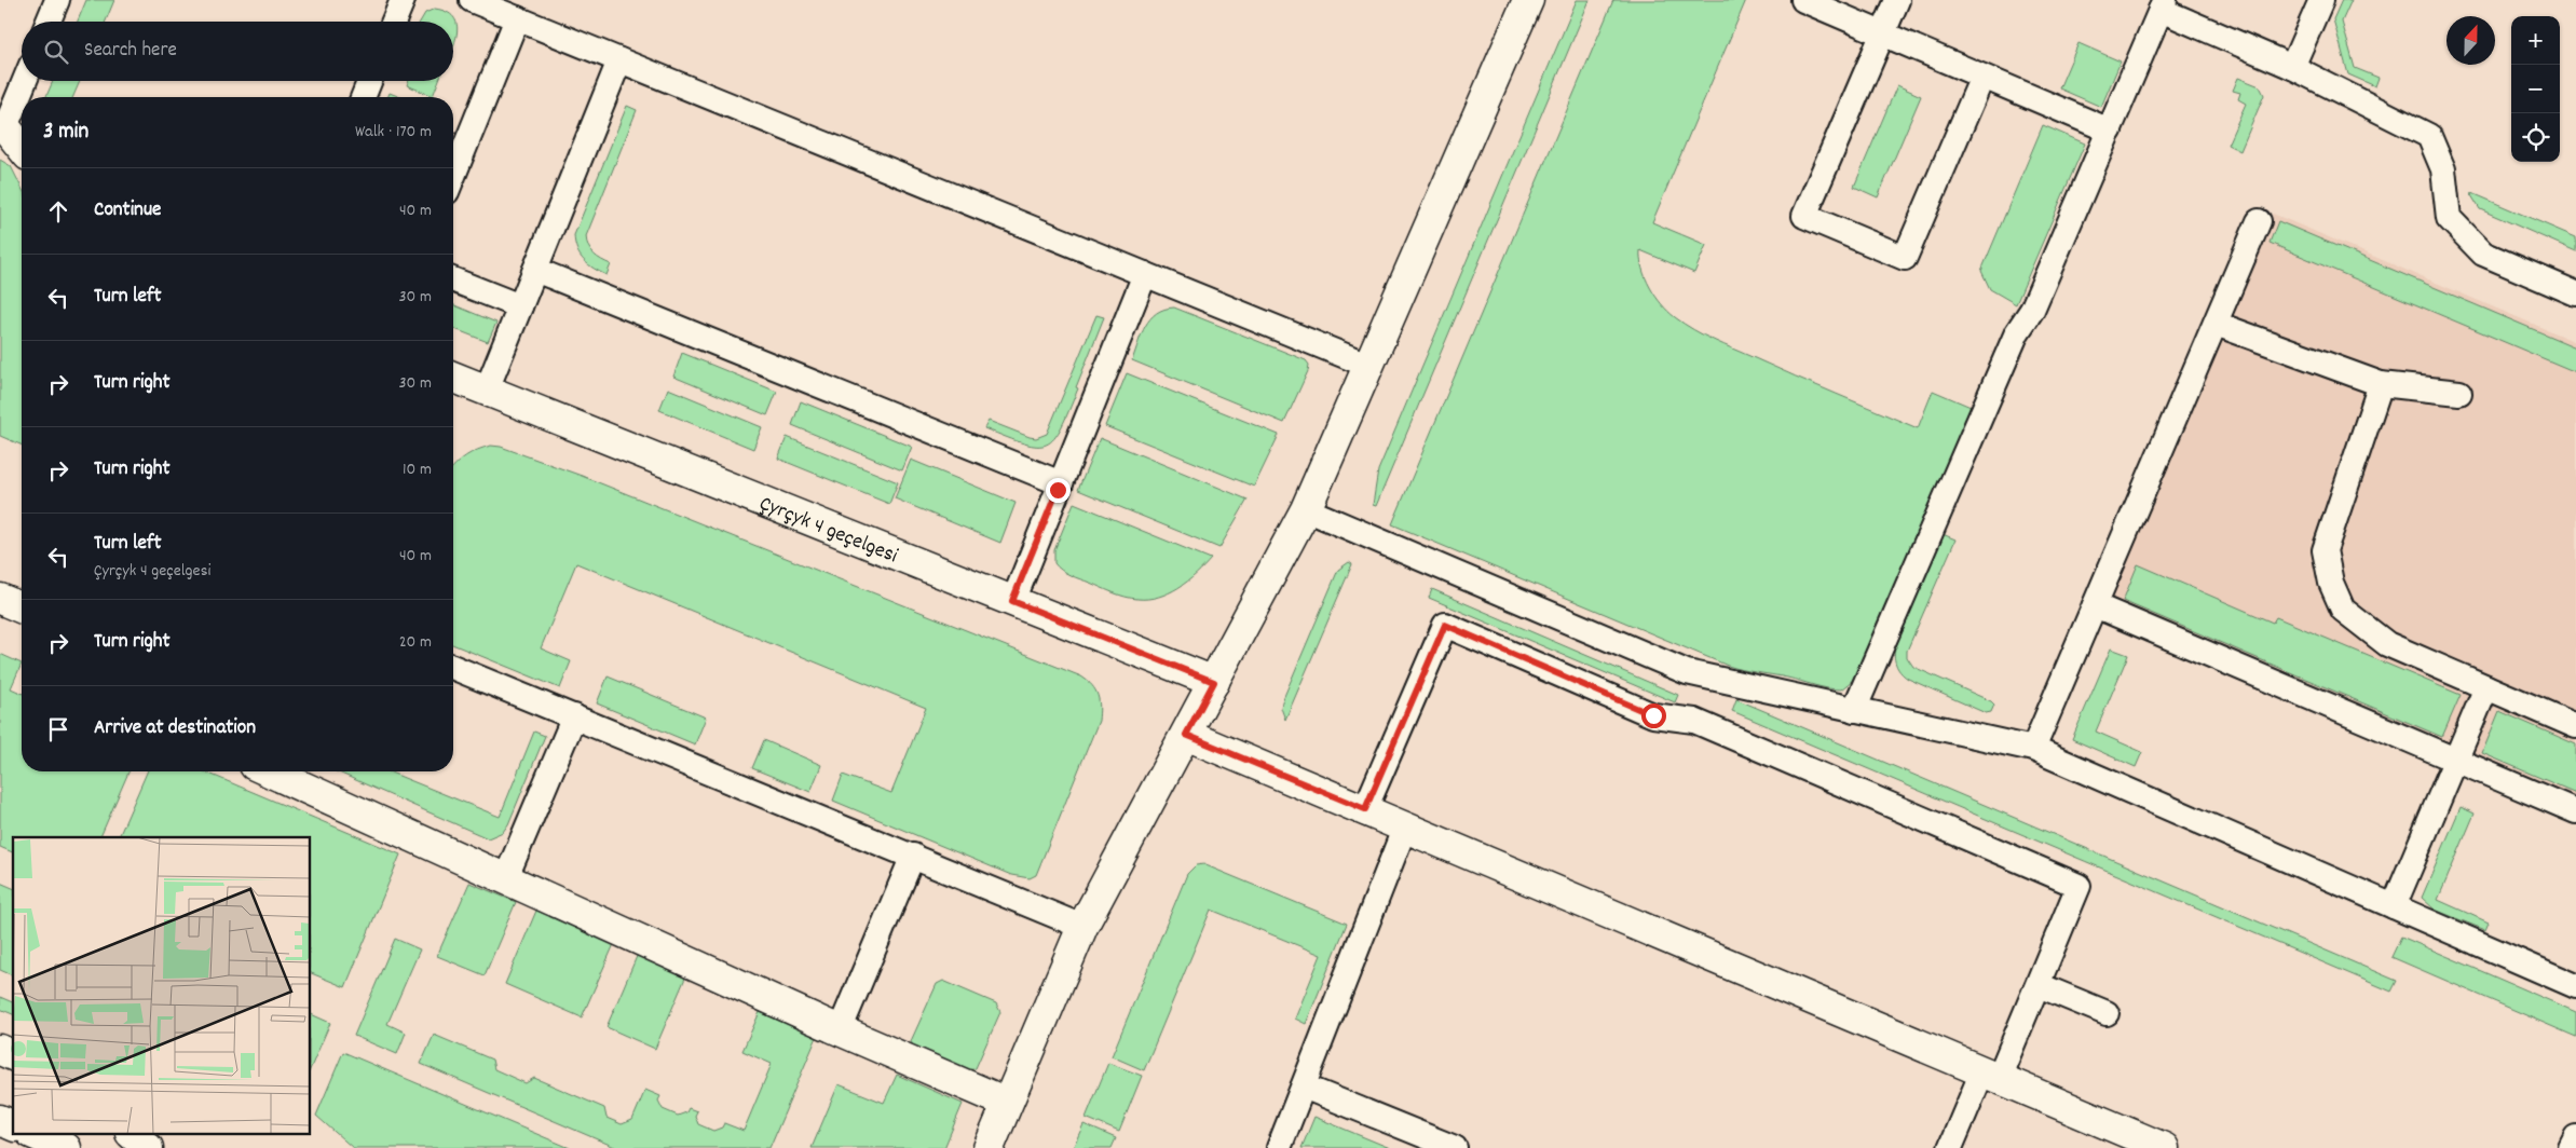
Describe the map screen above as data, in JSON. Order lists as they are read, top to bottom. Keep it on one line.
{"streets":{"street":["Çyrçyk 4 geçelgesi"]},"north":"top","page":{"map_buttons":["+","−"],"search":"Search here","heading":["3 min","Walk · 170 m"],"list":[["Continue","40 m"],["Turn left","30 m"],["Turn right","30 m"],["Turn right","10 m"],["Turn left","Çyrçyk 4 geçelgesi","40 m"],["Turn right","20 m"],"Arrive at destination"]}}
